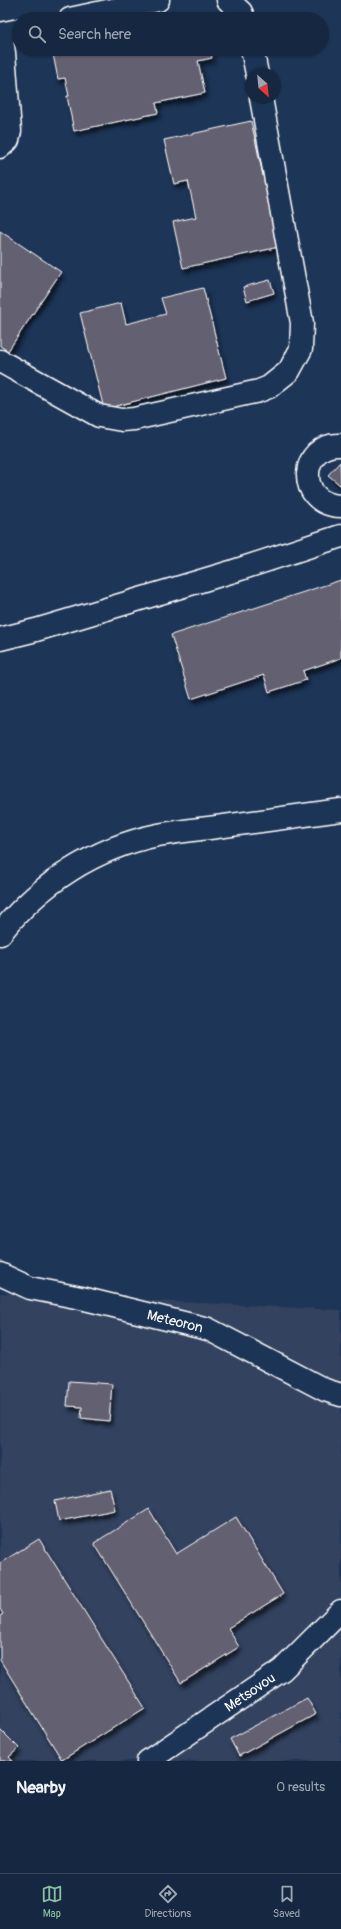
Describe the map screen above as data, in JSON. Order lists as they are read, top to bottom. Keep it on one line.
{"streets":{"street":["Meteoron","Metsovou"]},"north":"bottom right","page":{"search":"Search here","heading":["Nearby","0 results"],"nav":["Map","Directions","Saved"]}}
